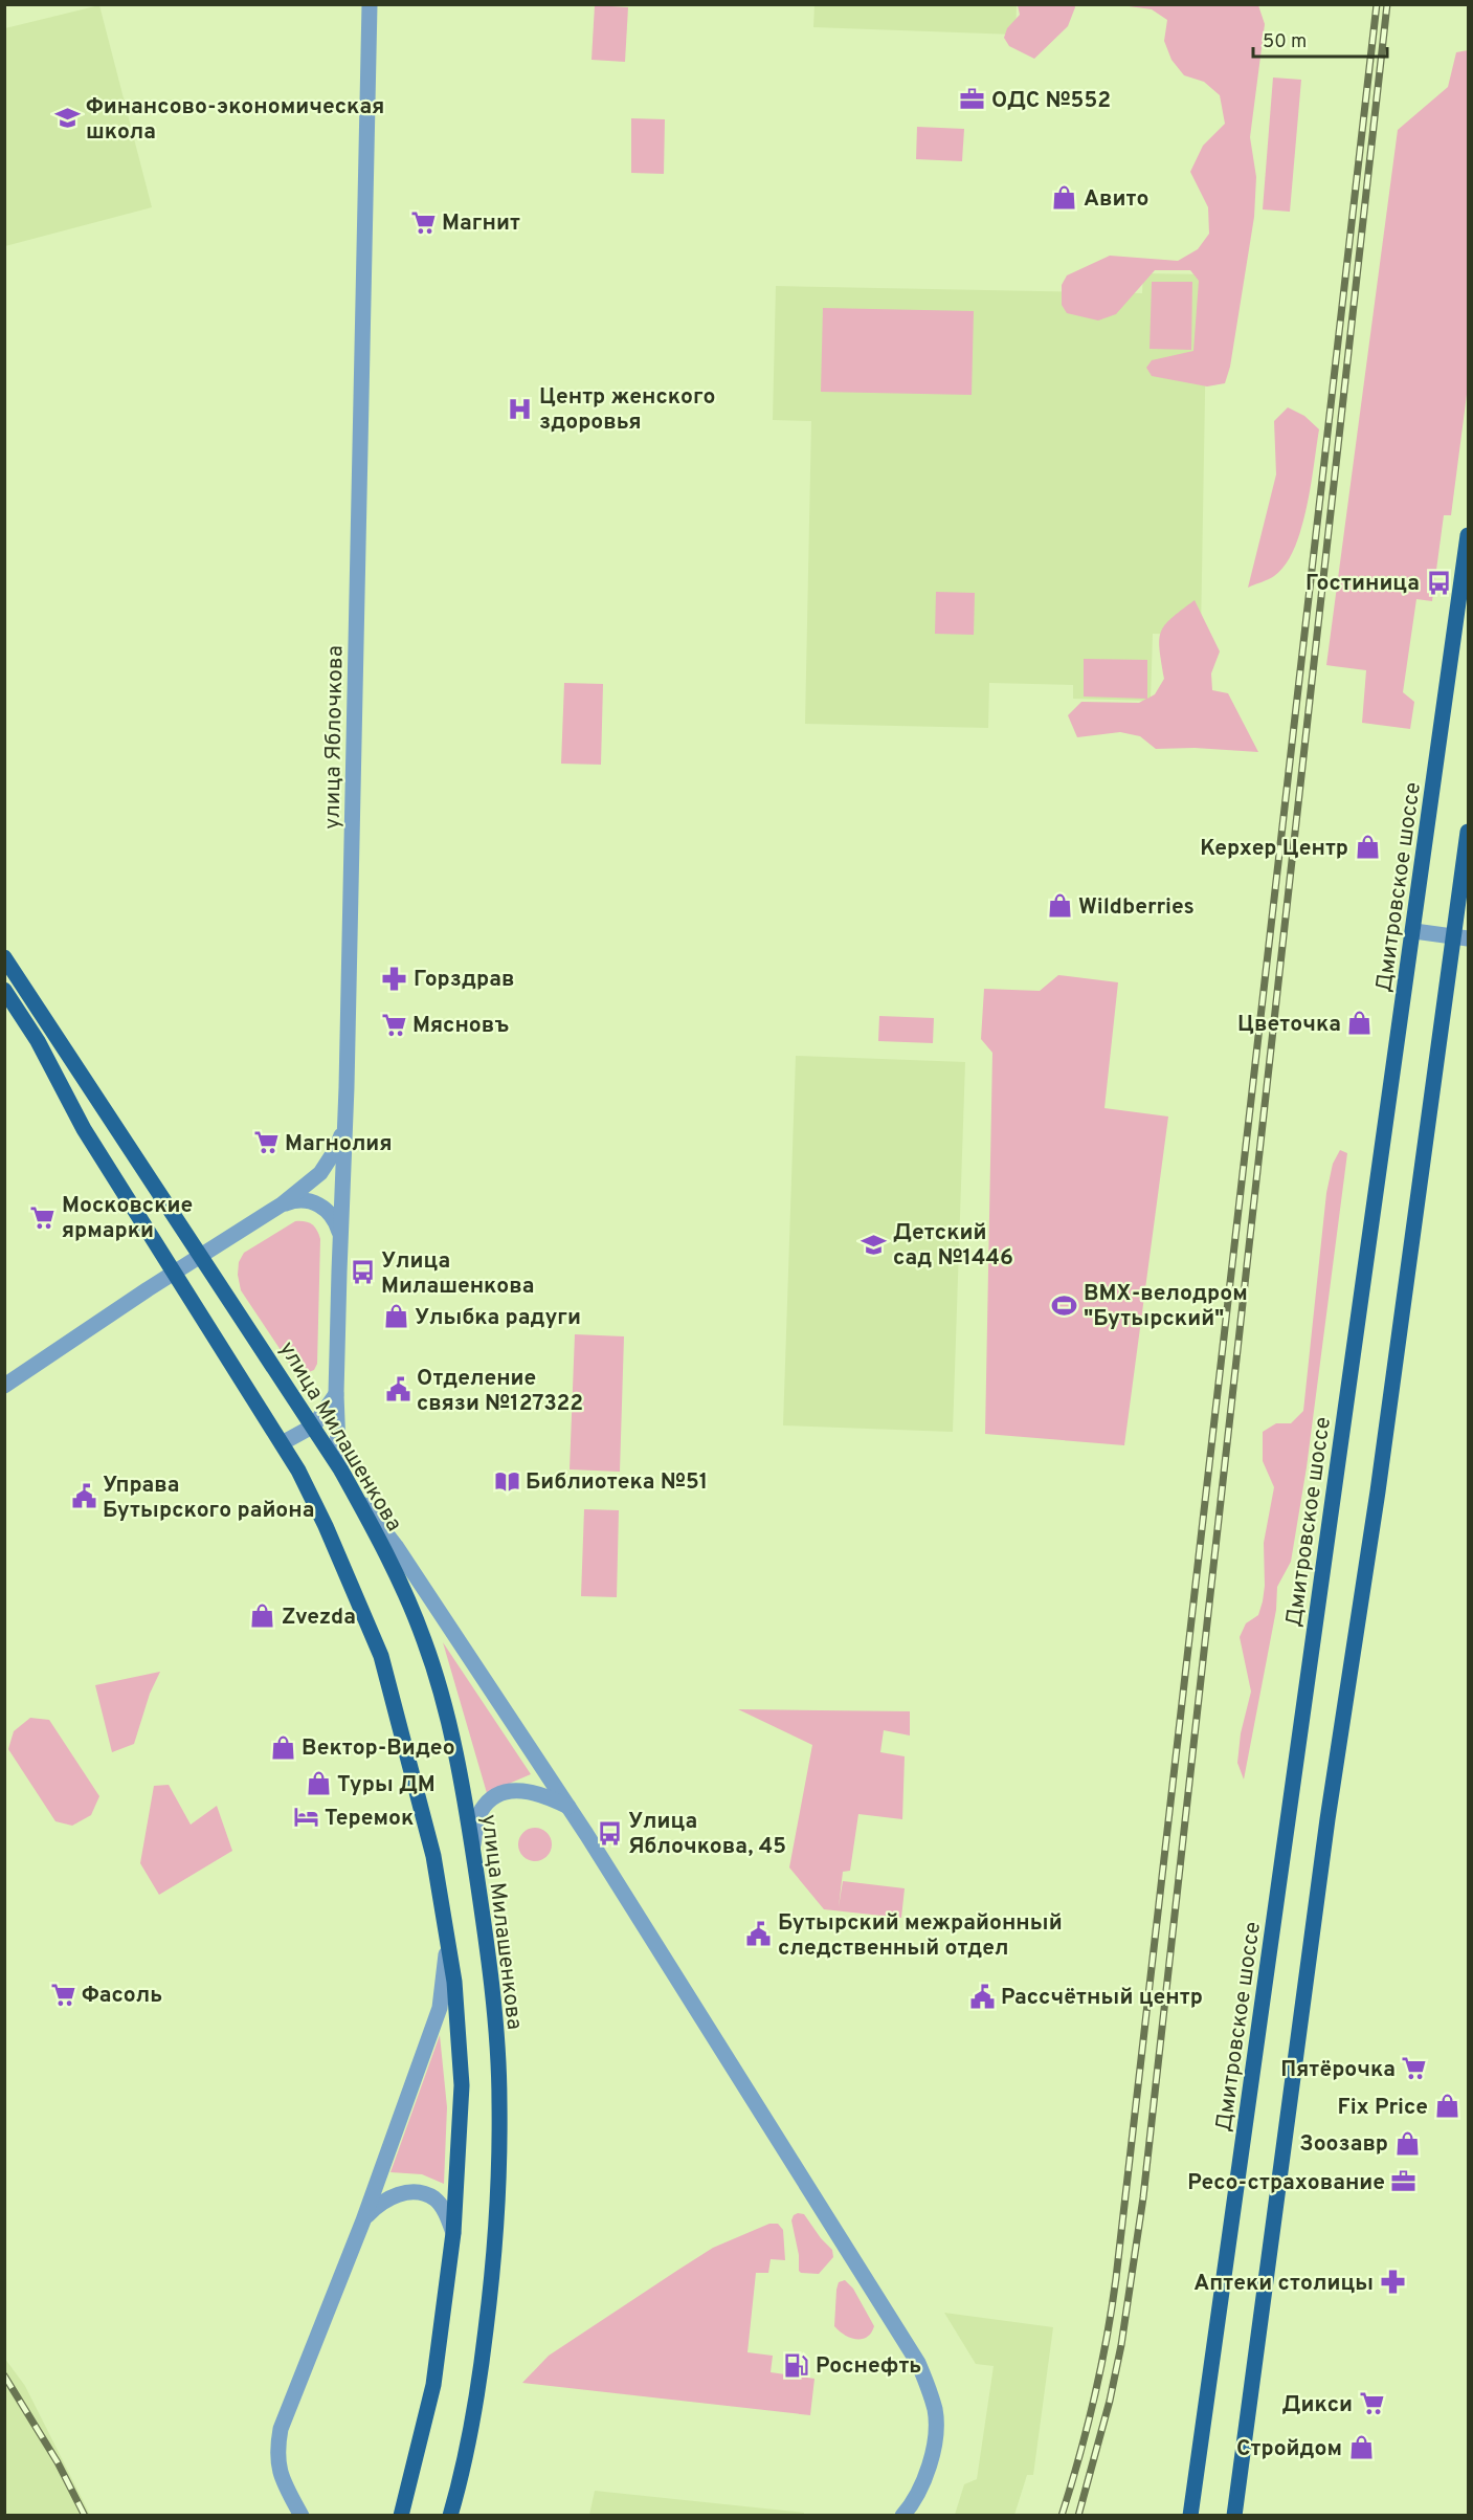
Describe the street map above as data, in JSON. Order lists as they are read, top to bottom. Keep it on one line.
{"streets":{"main road":["Дмитровское шоссе","улица Милашенкова"],"street":["улица Яблочкова"]},"crossings":[["улица Яблочкова","улица Милашенкова"]],"places":{"office":["ОДС №552","Ресо-страхование"],"school or university":["Финансово-экономическая школа","Детский сад №1446"],"shop":["Авито","Керхер Центр","Wildberries","Цветочка","Улыбка радуги","Zvezda","Вектор-Видео","Туры ДМ","Fix Price","Зоозавр","Стройдом"],"supermarket":["Магнит","Мясновъ","Магнолия","Московские ярмарки","Фасоль","Пятёрочка","Дикси"],"hospital":["Центр женского здоровья"],"bus stop":["Гостиница","Улица Милашенкова","Улица Яблочкова, 45"],"pharmacy":["Горздрав","Аптеки столицы"],"sports":["BMX-велодром \"Бутырский\""],"public building":["Отделение связи №127322","Управа Бутырского района","Бутырский межрайонный следственный отдел","Рассчётный центр"],"library":["Библиотека №51"],"hotel":["Теремок"],"fuel station":["Роснефть"]},"scale_bar":"50 m"}
